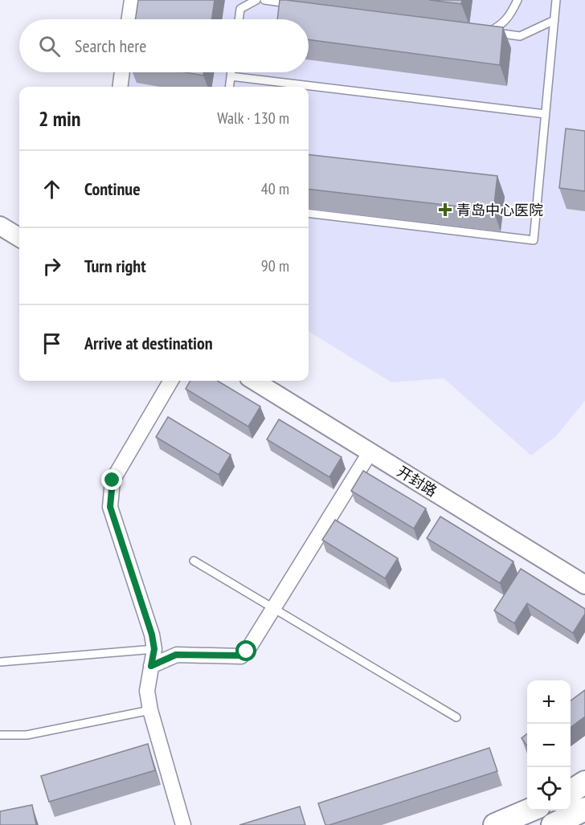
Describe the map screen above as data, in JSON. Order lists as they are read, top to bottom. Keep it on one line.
{"streets":{"street":["开封路"]},"places":{"health":["青岛中心医院"]},"page":{"search":"Search here","heading":["2 min","Walk · 130 m"],"list":[["Continue","40 m"],["Turn right","90 m"],"Arrive at destination"],"map_buttons":["+","−"]}}
